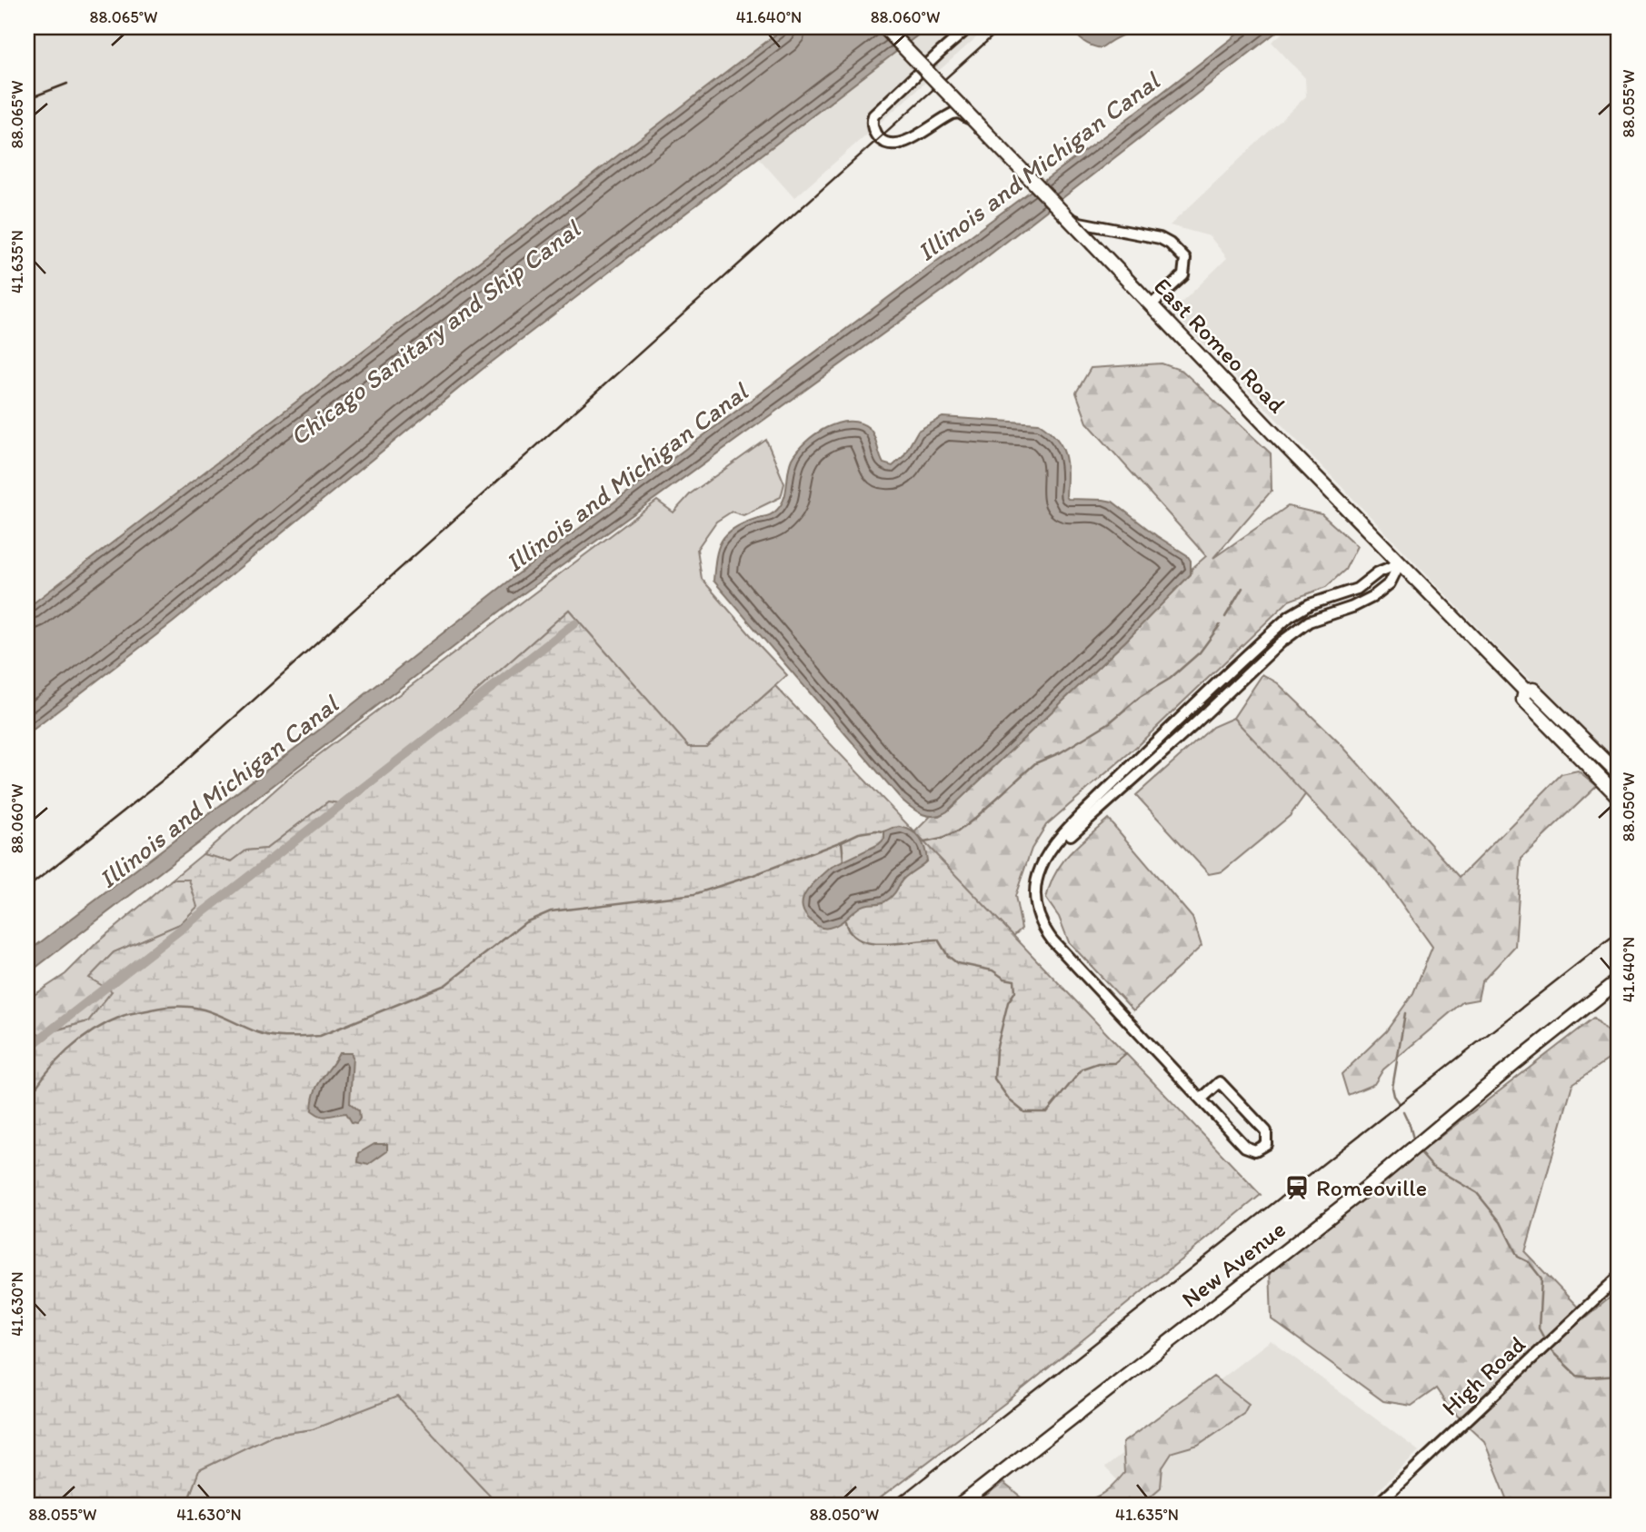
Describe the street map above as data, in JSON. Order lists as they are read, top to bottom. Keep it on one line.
{"streets":{"main road":["East Romeo Road","New Avenue"],"street":["High Road"]},"water":["Illinois and Michigan Canal","Chicago Sanitary and Ship Canal"],"places":{"station":["Romeoville"]},"coordinates":["88.065°W","41.640°N","88.060°W","88.055°W","41.635°N","88.050°W","41.630°N"]}
